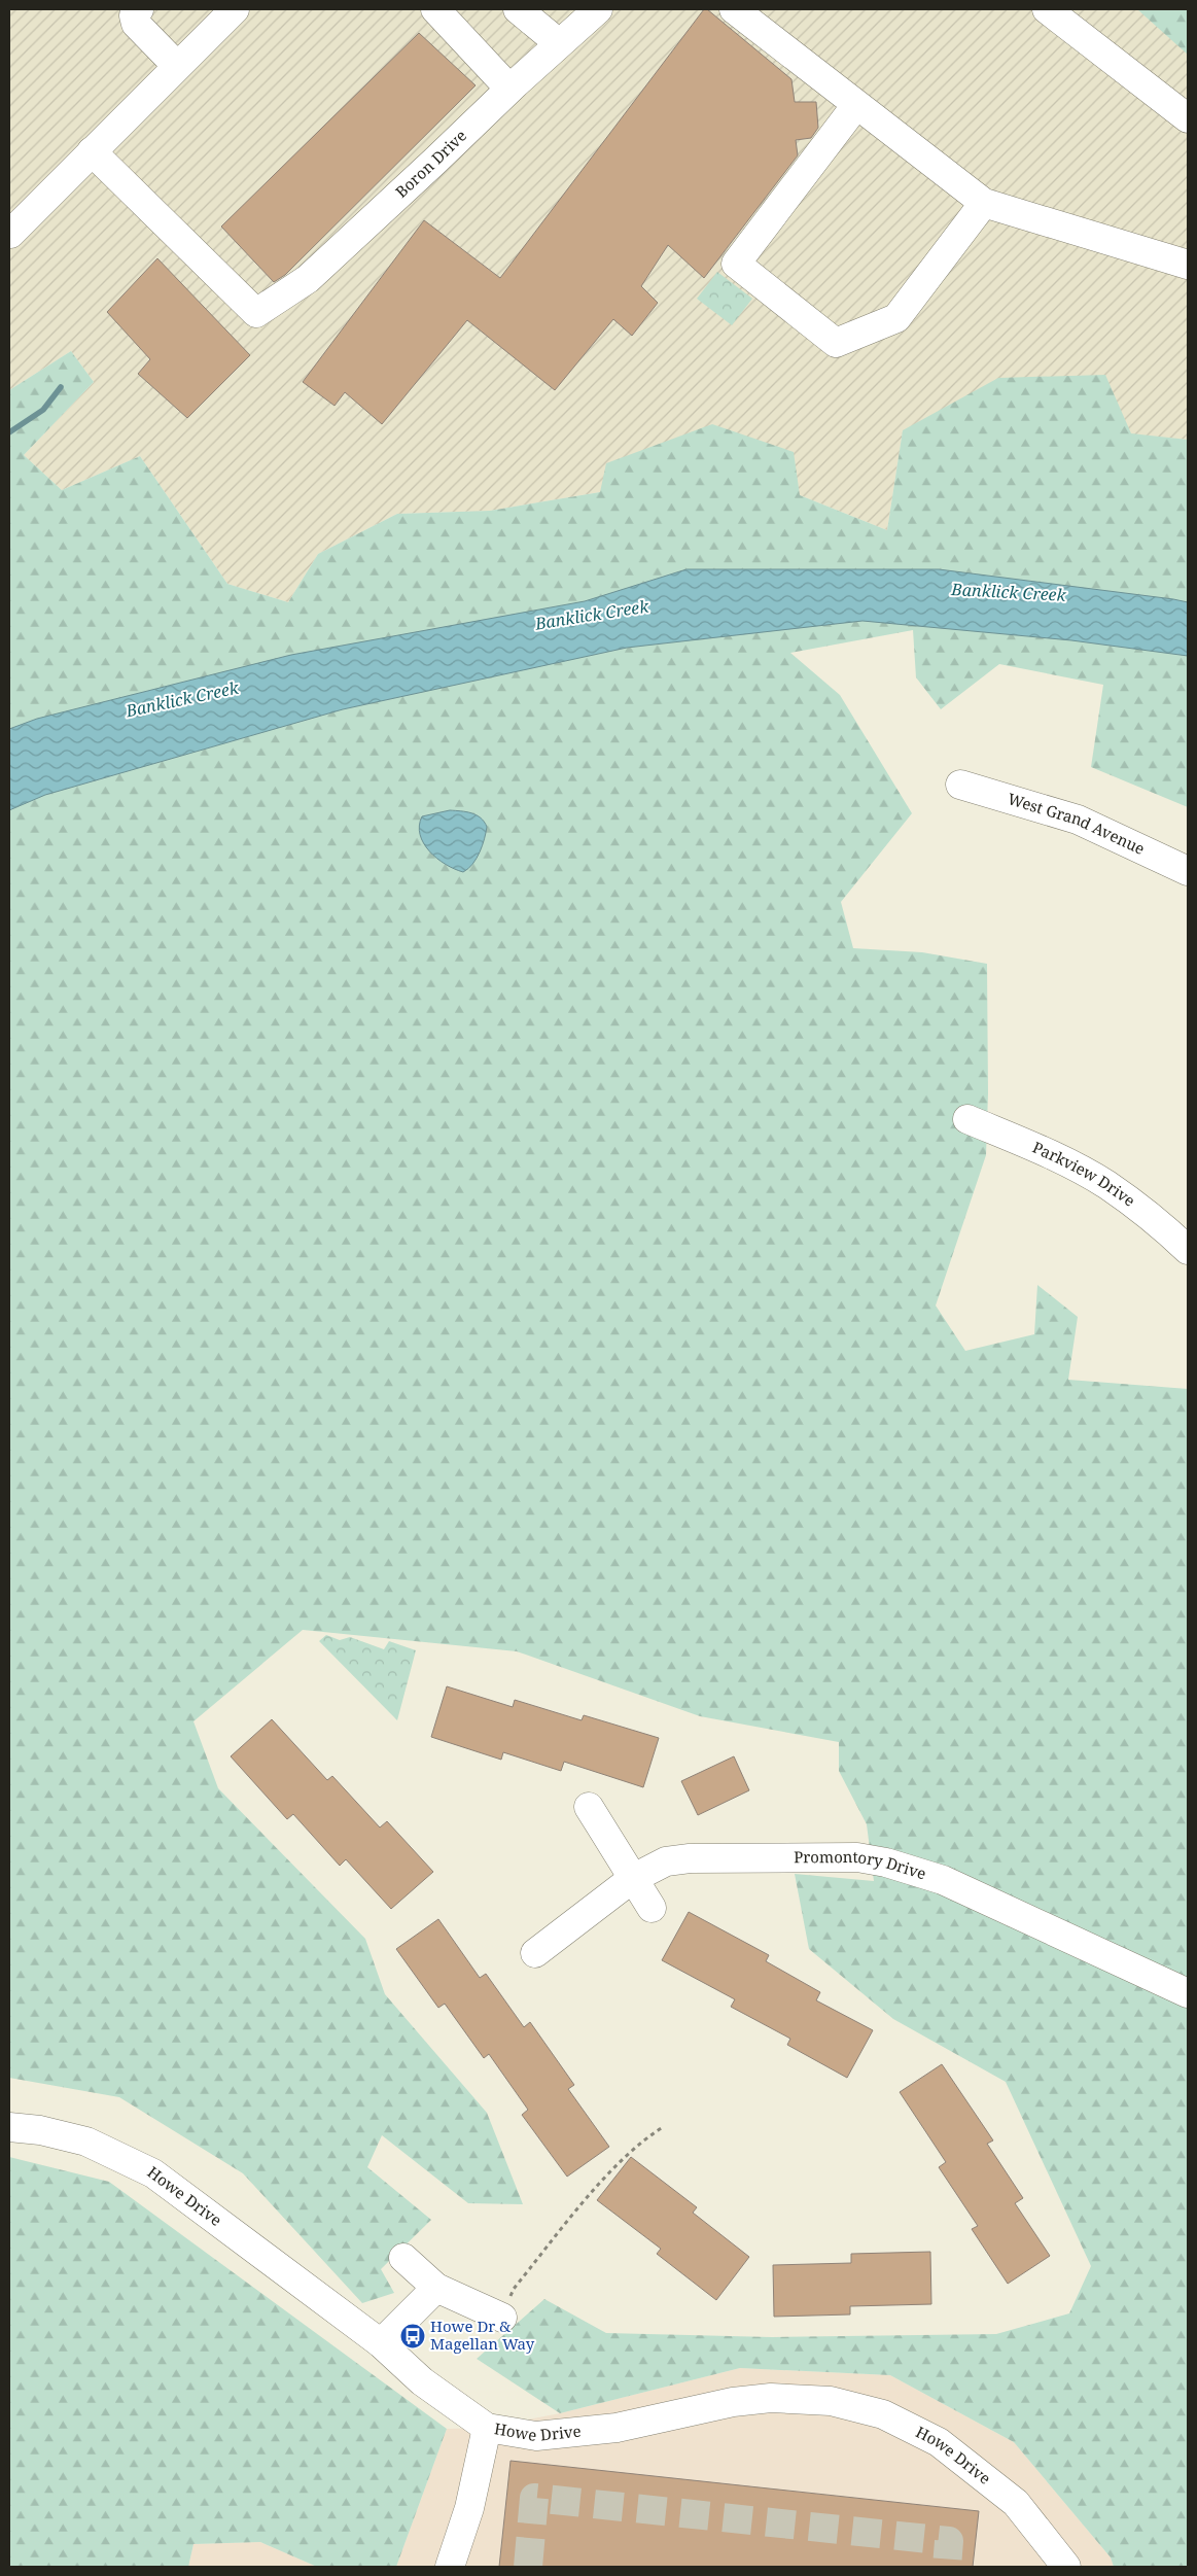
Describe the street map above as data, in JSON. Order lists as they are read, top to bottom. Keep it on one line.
{"streets":{"street":["Boron Drive","West Grand Avenue","Parkview Drive","Promontory Drive","Howe Drive"]},"water":["Banklick Creek"],"places":{"bus stop":["Howe Dr & Magellan Way"]}}
